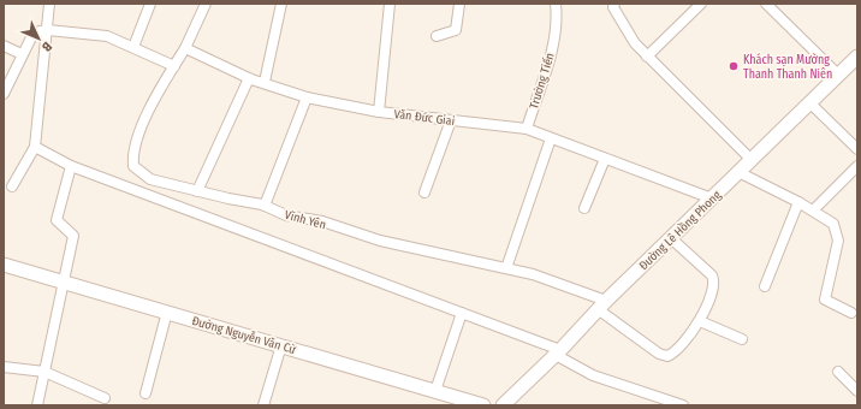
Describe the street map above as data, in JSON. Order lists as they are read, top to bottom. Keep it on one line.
{"streets":{"main road":["Đường Lê Hồng Phong","Đường Nguyễn Văn Cừ"],"street":["Trường Tiến","Văn Đức Giai","Vĩnh Yên"]},"crossings":[["Trường Tiến","Văn Đức Giai"],["Văn Đức Giai","Vĩnh Yên"],["Văn Đức Giai","Đường Lê Hồng Phong"],["Vĩnh Yên","Đường Lê Hồng Phong"]],"places":["Khách sạn Mường Thanh Thanh Niên"],"north":"bottom right"}
